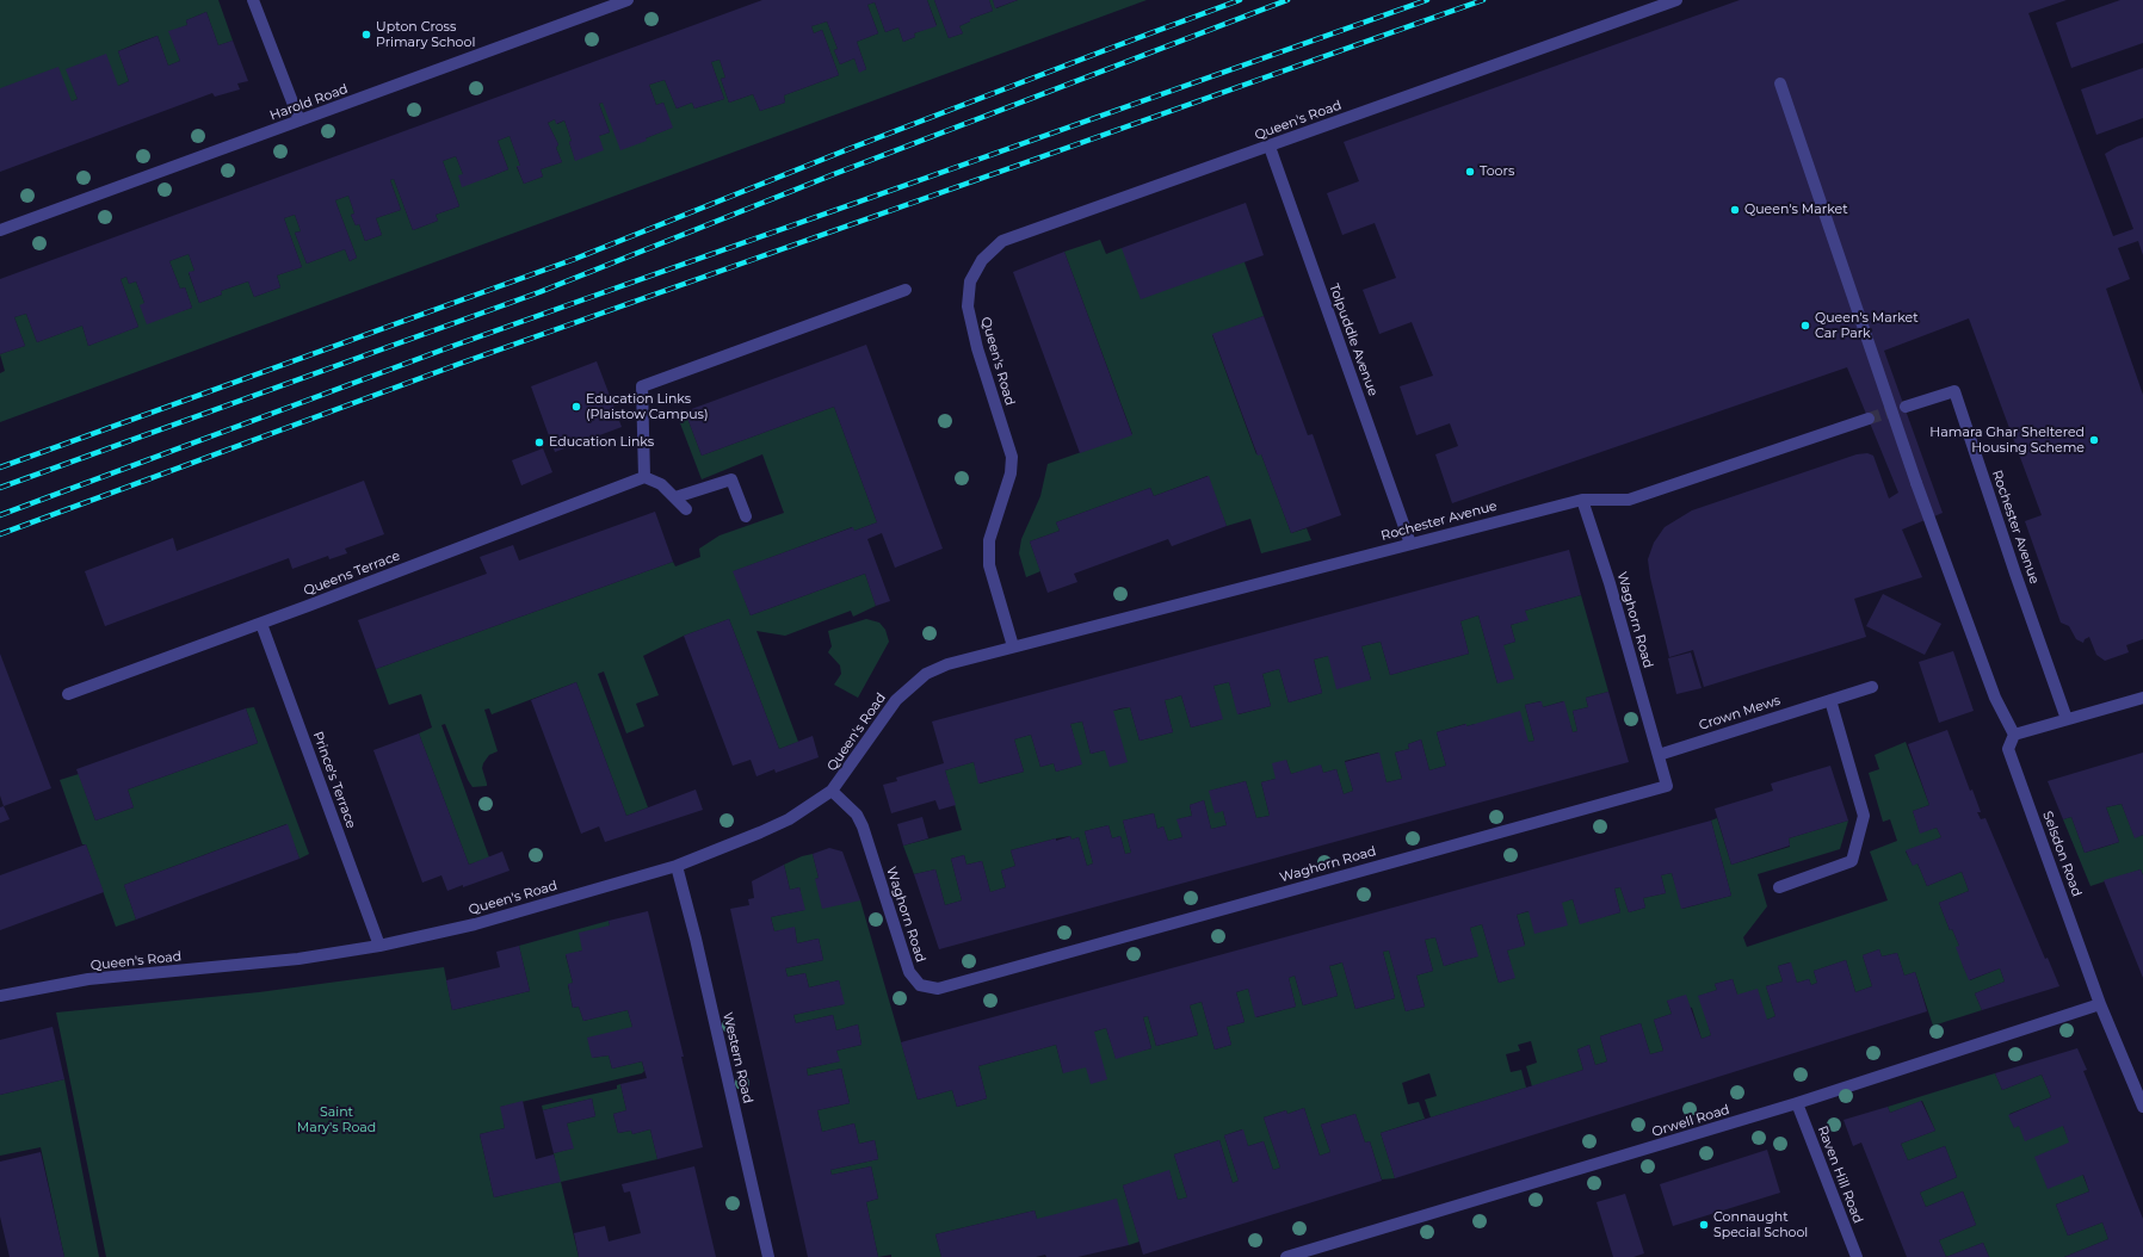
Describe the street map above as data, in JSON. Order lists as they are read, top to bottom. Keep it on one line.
{"streets":{"street":["Harold Road","Queen's Road","Tolpuddle Avenue","Rochester Avenue","Queens Terrace","Waghorn Road","Crown Mews","Prince's Terrace","Selsdon Road","Western Road","Orwell Road","Raven Hill Road"]},"crossings":[["Queen's Road","Tolpuddle Avenue"],["Queen's Road","Rochester Avenue"],["Queen's Road","Waghorn Road"],["Queen's Road","Prince's Terrace"],["Queen's Road","Western Road"],["Tolpuddle Avenue","Rochester Avenue"],["Rochester Avenue","Waghorn Road"],["Queens Terrace","Prince's Terrace"],["Waghorn Road","Crown Mews"],["Selsdon Road","Orwell Road"],["Orwell Road","Raven Hill Road"]],"parks":["Saint Mary's Road"],"places":["Upton Cross Primary School","Toors","Queen's Market","Queen's Market Car Park","Education Links (Plaistow Campus)","Hamara Ghar Sheltered Housing Scheme","Education Links","Connaught Special School"]}
